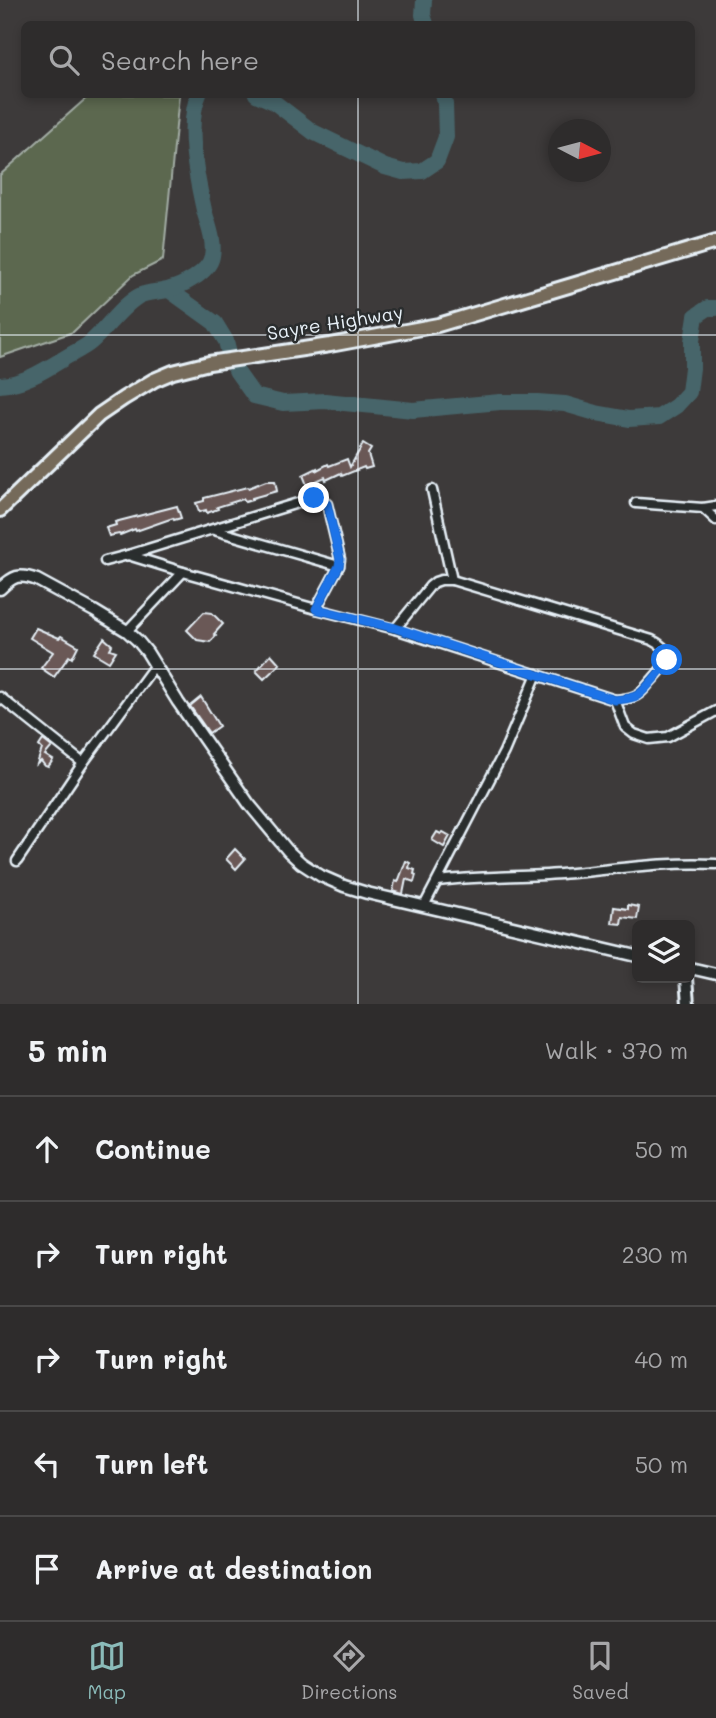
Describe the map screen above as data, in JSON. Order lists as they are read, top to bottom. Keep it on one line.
{"streets":{"highway":["Sayre Highway"]},"north":"right","page":{"search":"Search here","heading":["5 min","Walk · 370 m"],"list":[["Continue","50 m"],["Turn right","230 m"],["Turn right","40 m"],["Turn left","50 m"],"Arrive at destination"],"nav":["Map","Directions","Saved"]}}
